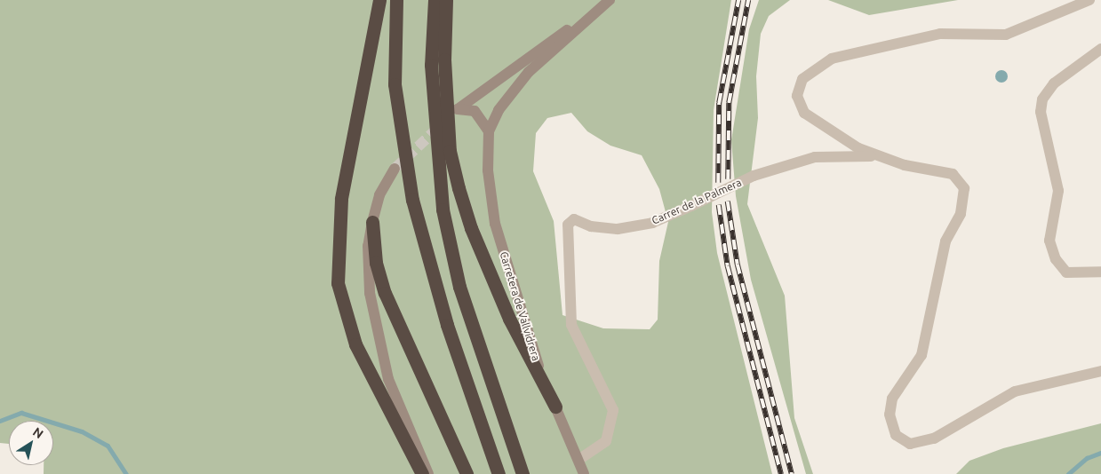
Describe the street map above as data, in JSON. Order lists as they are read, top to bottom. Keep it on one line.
{"streets":{"main road":["Carretera de Vallvidrera"],"street":["Carrer de la Palmera"]},"crossings":[["Carrer de la Palmera","Carretera de Vallvidrera"]],"north":"top right"}
